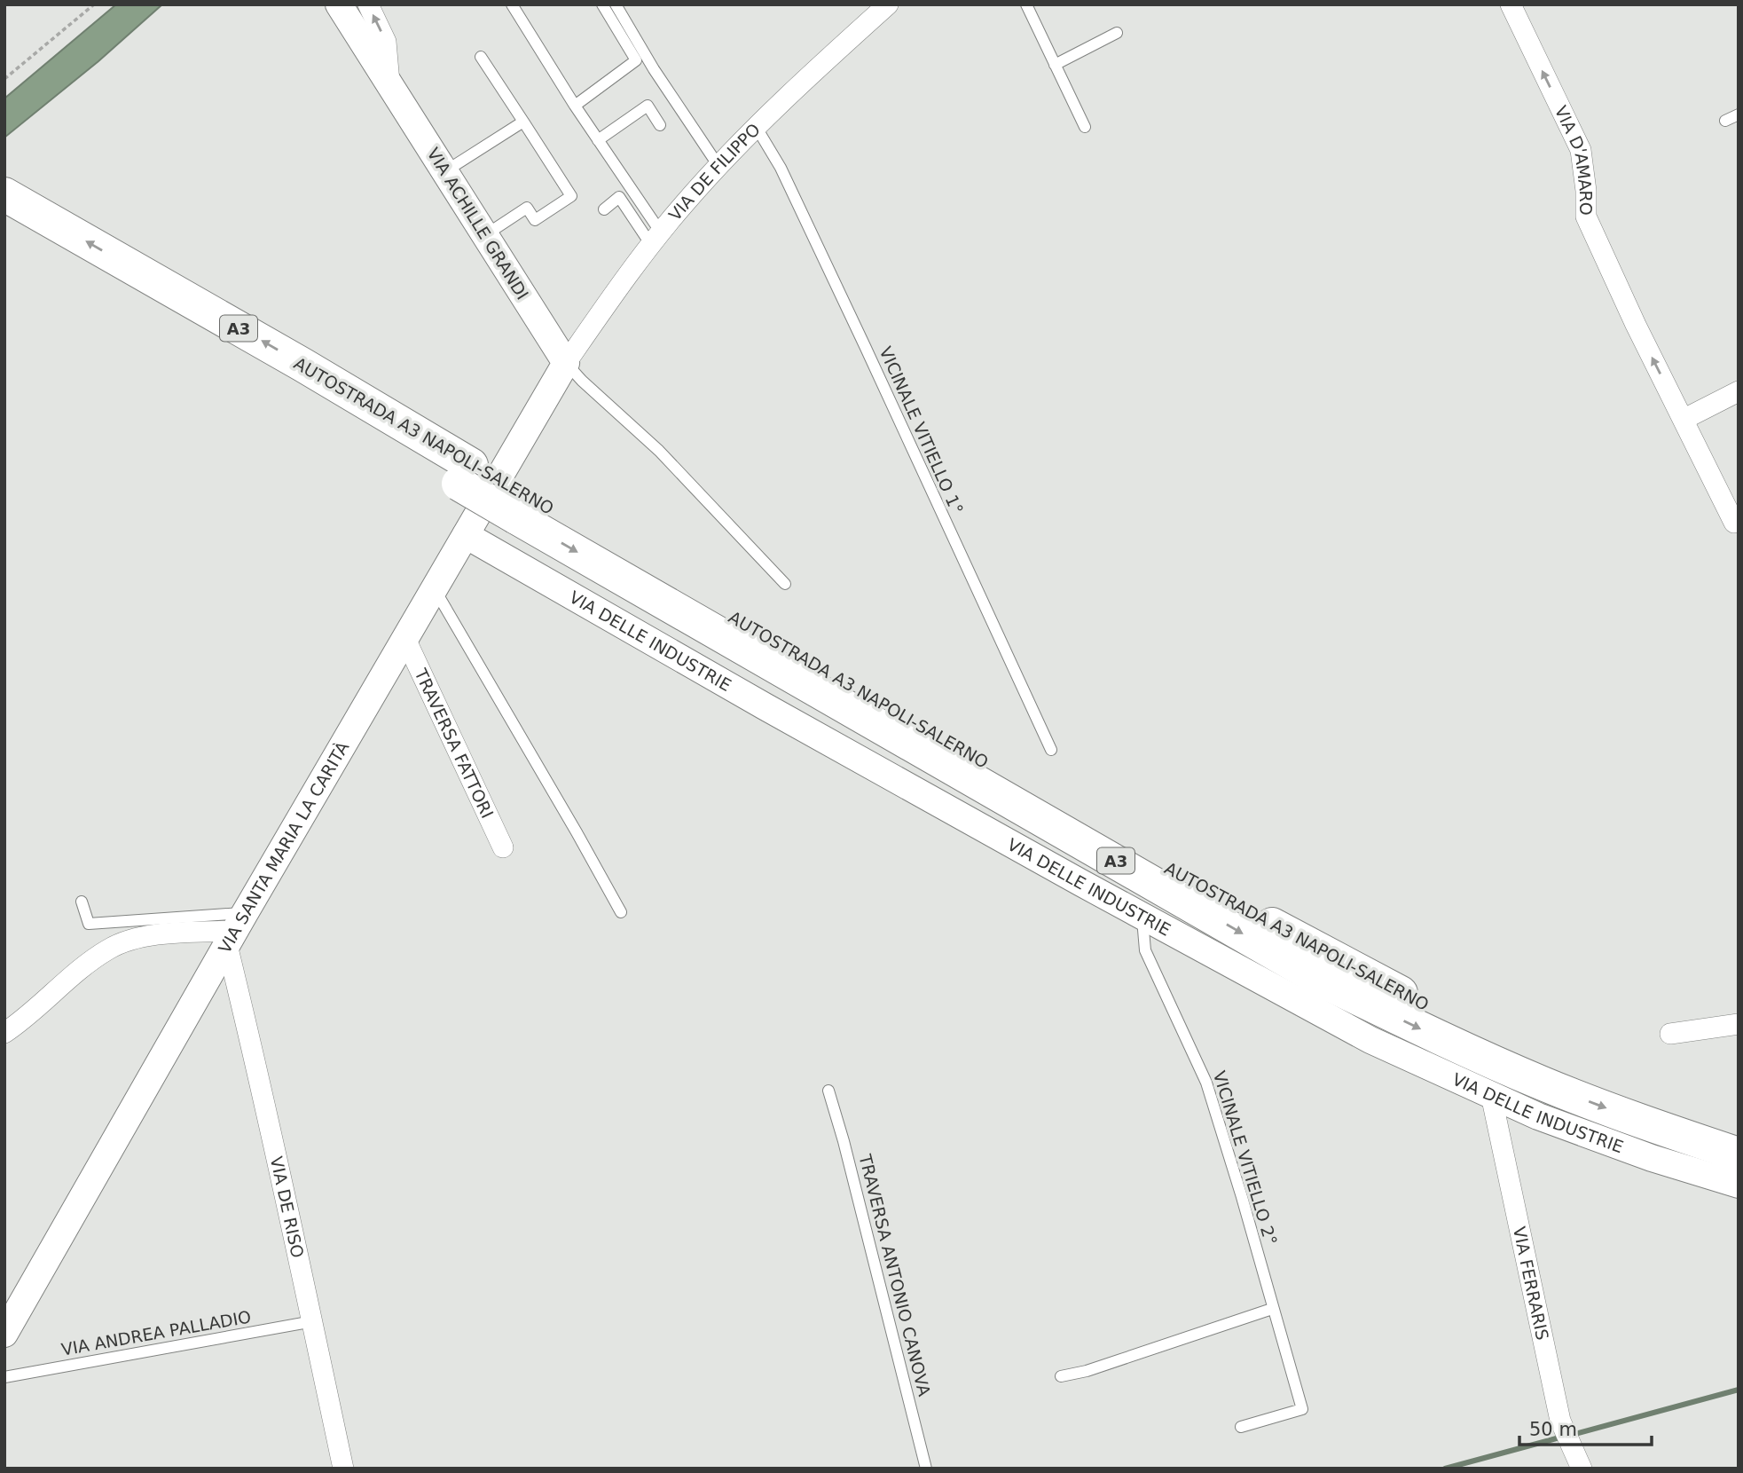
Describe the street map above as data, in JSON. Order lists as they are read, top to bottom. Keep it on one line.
{"streets":{"highway":["A3","AUTOSTRADA A3 NAPOLI-SALERNO"],"street":["VIA D'AMARO","VIA DE FILIPPO","VIA ACHILLE GRANDI","VIA DELLE INDUSTRIE","TRAVERSA FATTORI","VIA SANTA MARIA LA CARITÀ","VIA DE RISO","VIA FERRARIS"],"lane":["VICINALE VITIELLO 1°","VICINALE VITIELLO 2°","TRAVERSA ANTONIO CANOVA","VIA ANDREA PALLADIO"]},"crossings":[["VIA DE FILIPPO","VIA ACHILLE GRANDI"],["VIA DE FILIPPO","VICINALE VITIELLO 1°"],["VIA DE FILIPPO","VIA SANTA MARIA LA CARITÀ"],["VIA ACHILLE GRANDI","VIA SANTA MARIA LA CARITÀ"],["VIA DELLE INDUSTRIE","VIA SANTA MARIA LA CARITÀ"],["VIA DELLE INDUSTRIE","VICINALE VITIELLO 2°"],["VIA DELLE INDUSTRIE","VIA FERRARIS"],["TRAVERSA FATTORI","VIA SANTA MARIA LA CARITÀ"],["VIA SANTA MARIA LA CARITÀ","VIA DE RISO"],["VIA DE RISO","VIA ANDREA PALLADIO"]],"one_way":["VIA D'AMARO"],"scale_bar":"50 m"}
